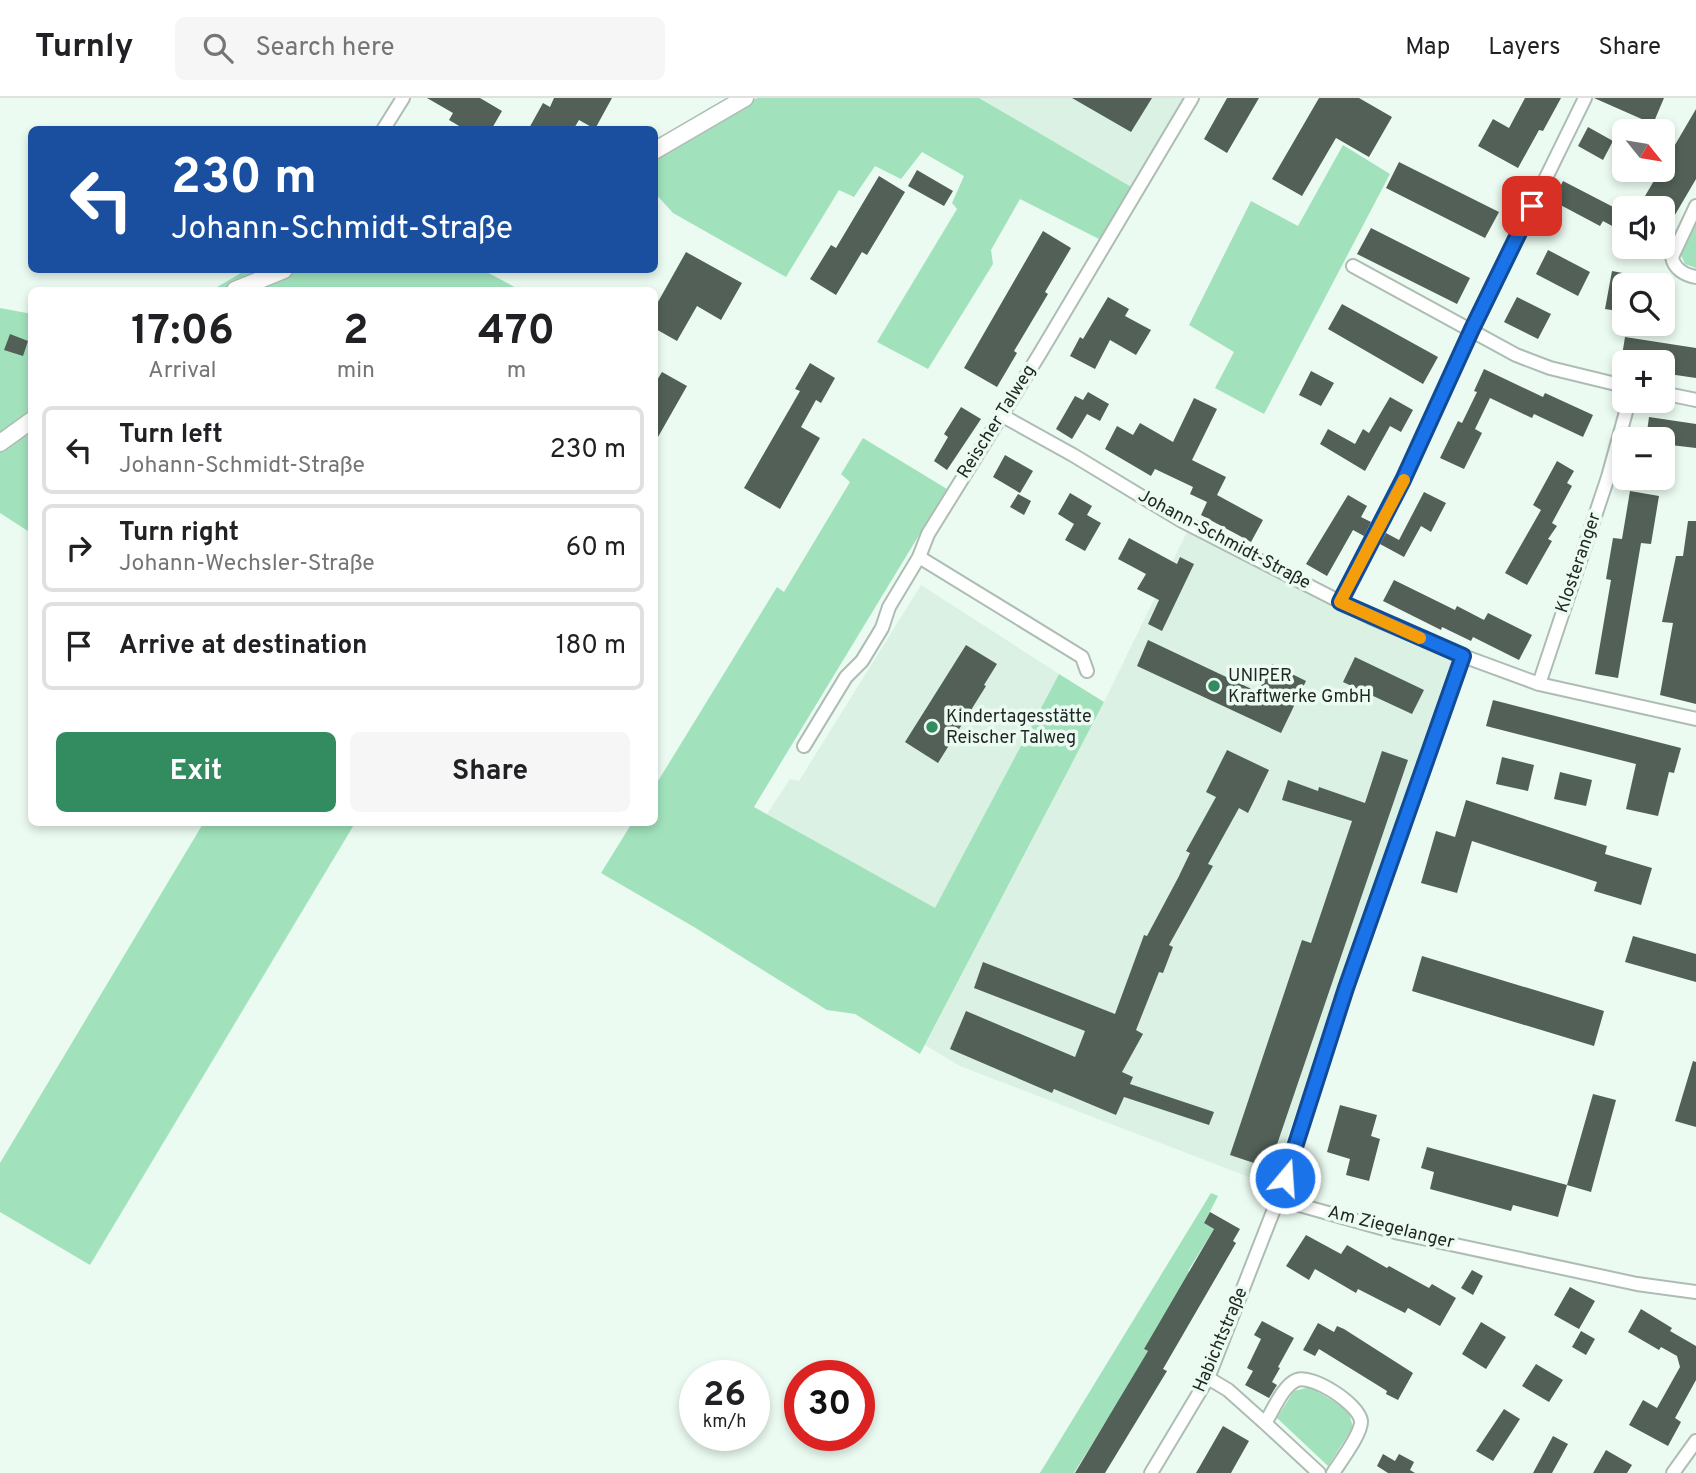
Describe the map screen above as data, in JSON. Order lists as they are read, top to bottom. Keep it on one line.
{"streets":{"street":["Reischer Talweg","Johann-Schmidt-Straße","Klosteranger","Am Ziegelanger","Habichtstraße"]},"crossings":[["Reischer Talweg","Johann-Schmidt-Straße"],["Johann-Schmidt-Straße","Klosteranger"],["Am Ziegelanger","Habichtstraße"]],"places":["UNIPER Kraftwerke GmbH","Kindertagesstätte Reischer Talweg"],"north":"bottom right","page":{"header":"Turnly","search":"Search here","nav":["Map","Layers","Share"],"map_buttons":["+","−"],"turn":["230 m","Johann-Schmidt-Straße"],"eta":["17:06","Arrival","2","min","470","m"],"list":[{"name":"Turn left","note":"Johann-Schmidt-Straße","value":"230 m"},{"name":"Turn right","note":"Johann-Wechsler-Straße","value":"60 m"},{"name":"Arrive at destination","value":"180 m"}],"buttons":["Exit","Share"],"speed":"26 km/h","limit":"30"}}
